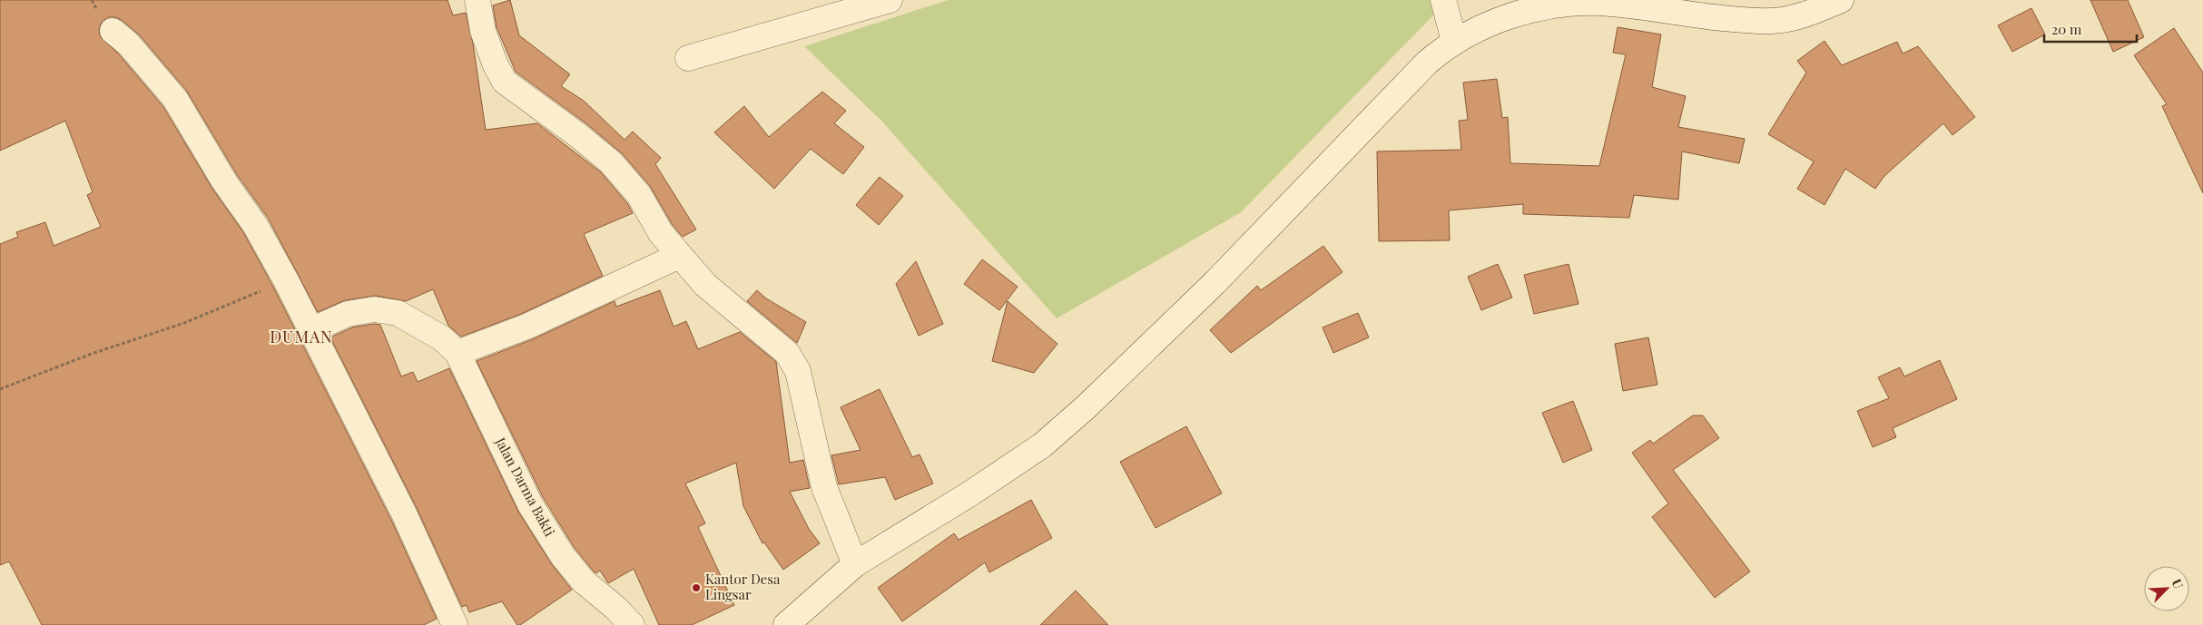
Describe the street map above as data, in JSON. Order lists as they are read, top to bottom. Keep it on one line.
{"streets":{"street":["Jalan Darma Bakti"]},"districts":["DUMAN"],"places":["Kantor Desa Lingsar"],"scale_bar":"20 m","north":"top right"}
